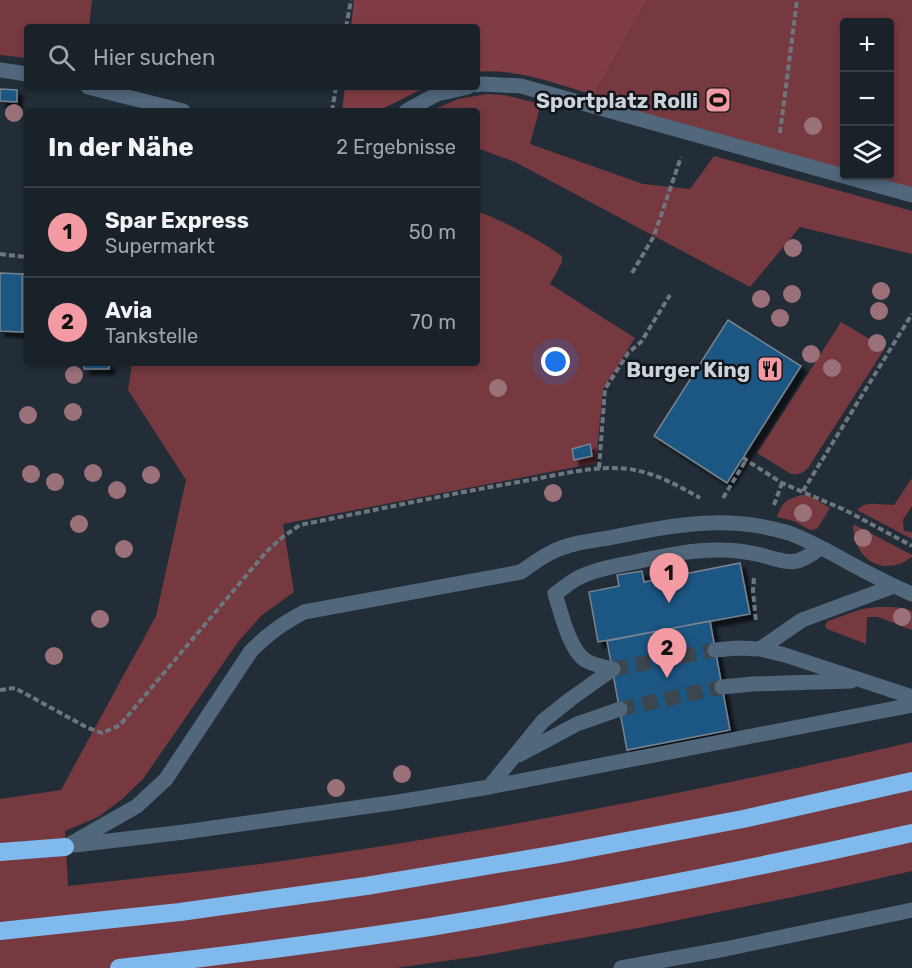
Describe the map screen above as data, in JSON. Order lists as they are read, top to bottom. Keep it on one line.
{"places":{"sports":["Sportplatz Rolli"],"restaurant":["Burger King"]},"page":{"map_buttons":["+","−"],"search":"Hier suchen","heading":["In der Nähe","2 Ergebnisse"],"list":[{"mark":"1","name":"Spar Express","note":"Supermarkt","value":"50 m"},{"mark":"2","name":"Avia","note":"Tankstelle","value":"70 m"}],"pins":["1","2"]}}
